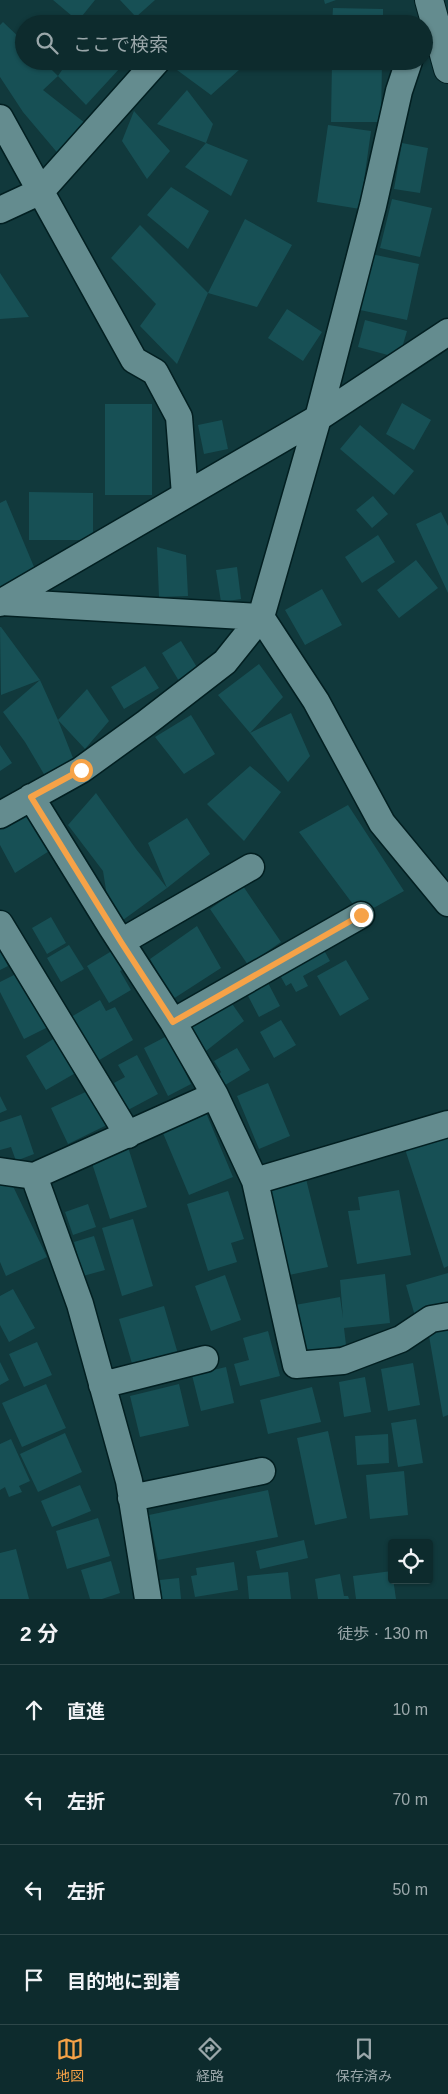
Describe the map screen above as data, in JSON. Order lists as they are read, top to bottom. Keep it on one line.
{"page":{"search":"ここで検索","heading":["2 分","徒歩 · 130 m"],"list":[["直進","10 m"],["左折","70 m"],["左折","50 m"],"目的地に到着"],"nav":["地図","経路","保存済み"]}}
